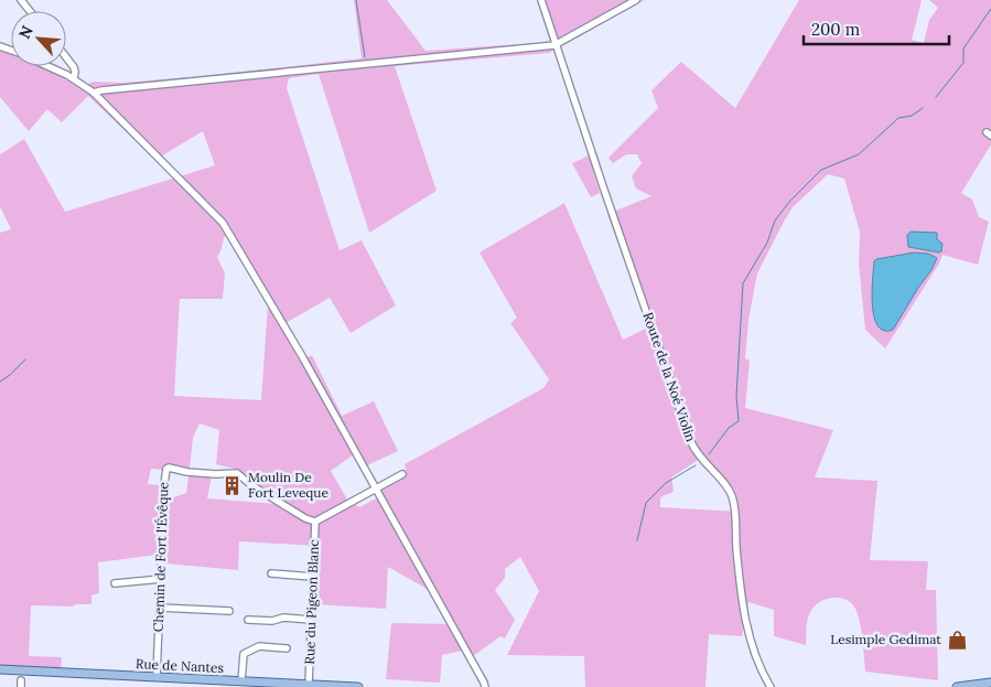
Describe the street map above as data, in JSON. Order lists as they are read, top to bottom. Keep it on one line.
{"streets":{"main road":["Rue de Nantes"],"street":["Route de la Noé Violin","Chemin de Fort l'Évêque","Rue du Pigeon Blanc"]},"crossings":[["Chemin de Fort l'Évêque","Rue du Pigeon Blanc"],["Chemin de Fort l'Évêque","Rue de Nantes"],["Rue du Pigeon Blanc","Rue de Nantes"]],"places":{"building":["Moulin De Fort Leveque"],"shop":["Lesimple Gedimat"]},"scale_bar":"200 m","north":"top left"}
